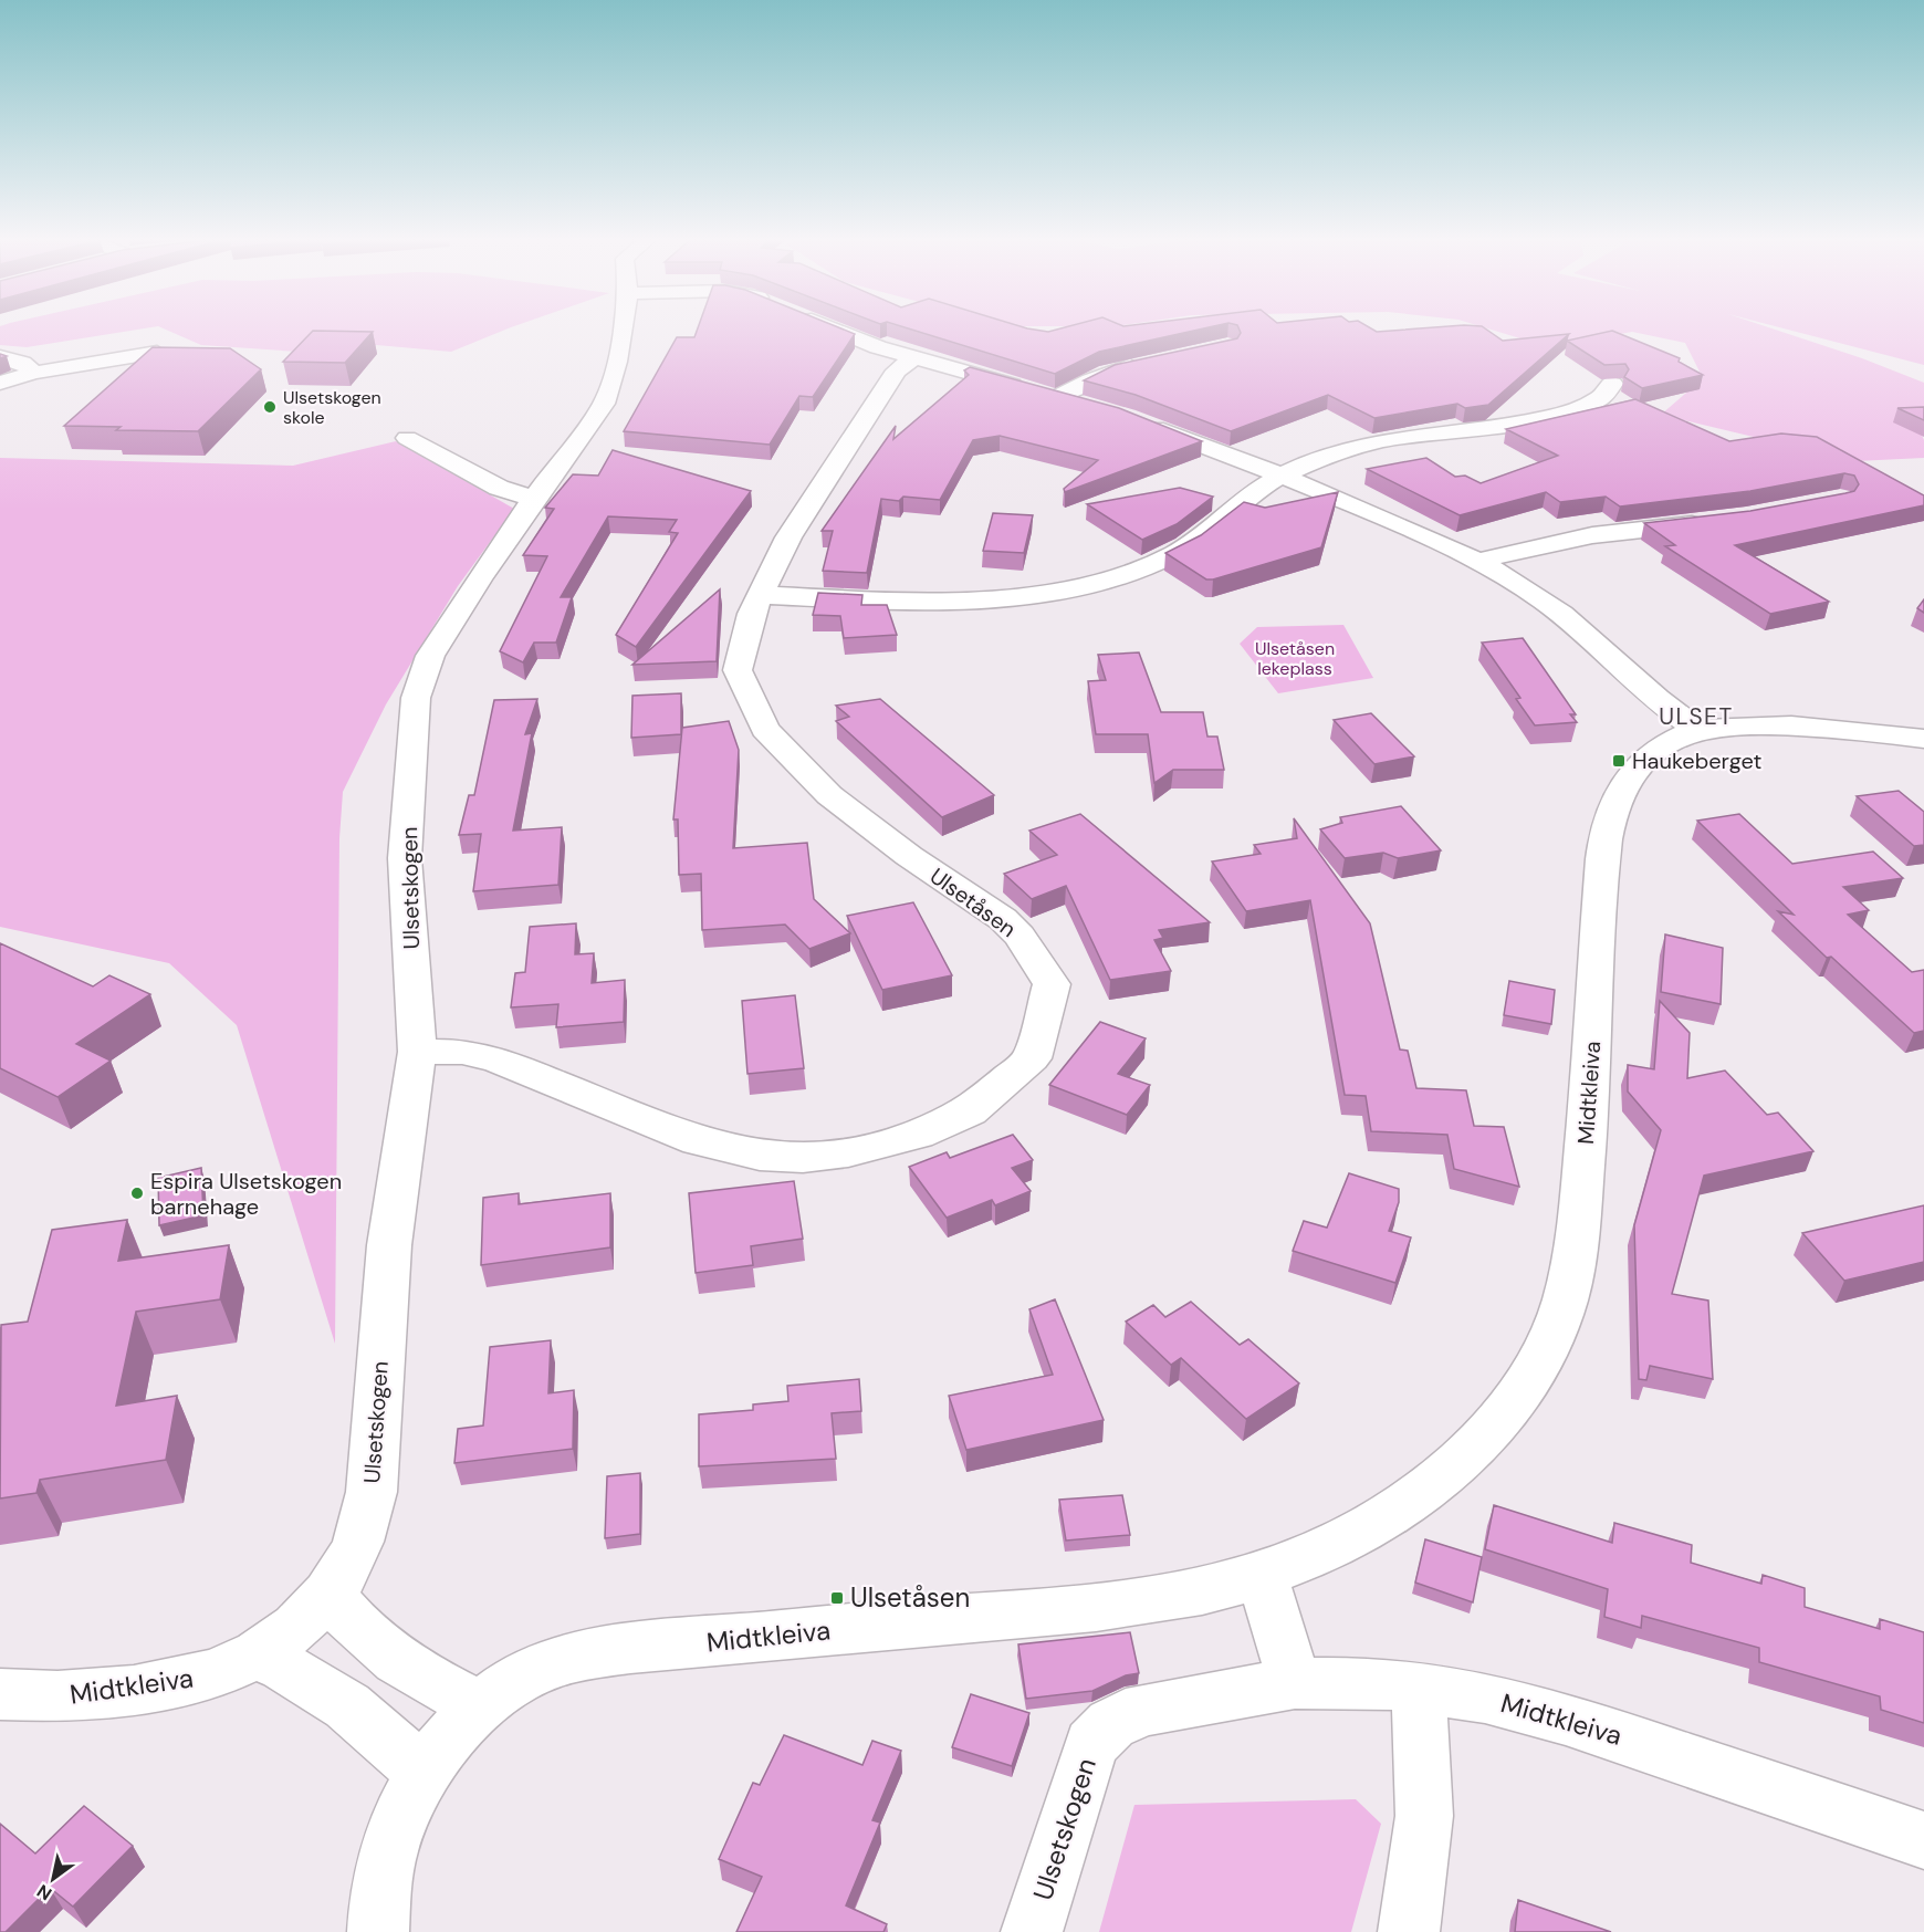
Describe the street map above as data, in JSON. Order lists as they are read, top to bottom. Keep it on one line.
{"streets":{"street":["Ulsetskogen","Ulsetåsen","Midtkleiva"]},"crossings":[["Ulsetskogen","Ulsetåsen"],["Ulsetskogen","Midtkleiva"]],"districts":["ULSET"],"parks":["Ulsetåsen lekeplass"],"places":{"other":["Ulsetskogen skole","Espira Ulsetskogen barnehage"],"transit":["Haukeberget","Ulsetåsen"]},"north":"bottom left"}
